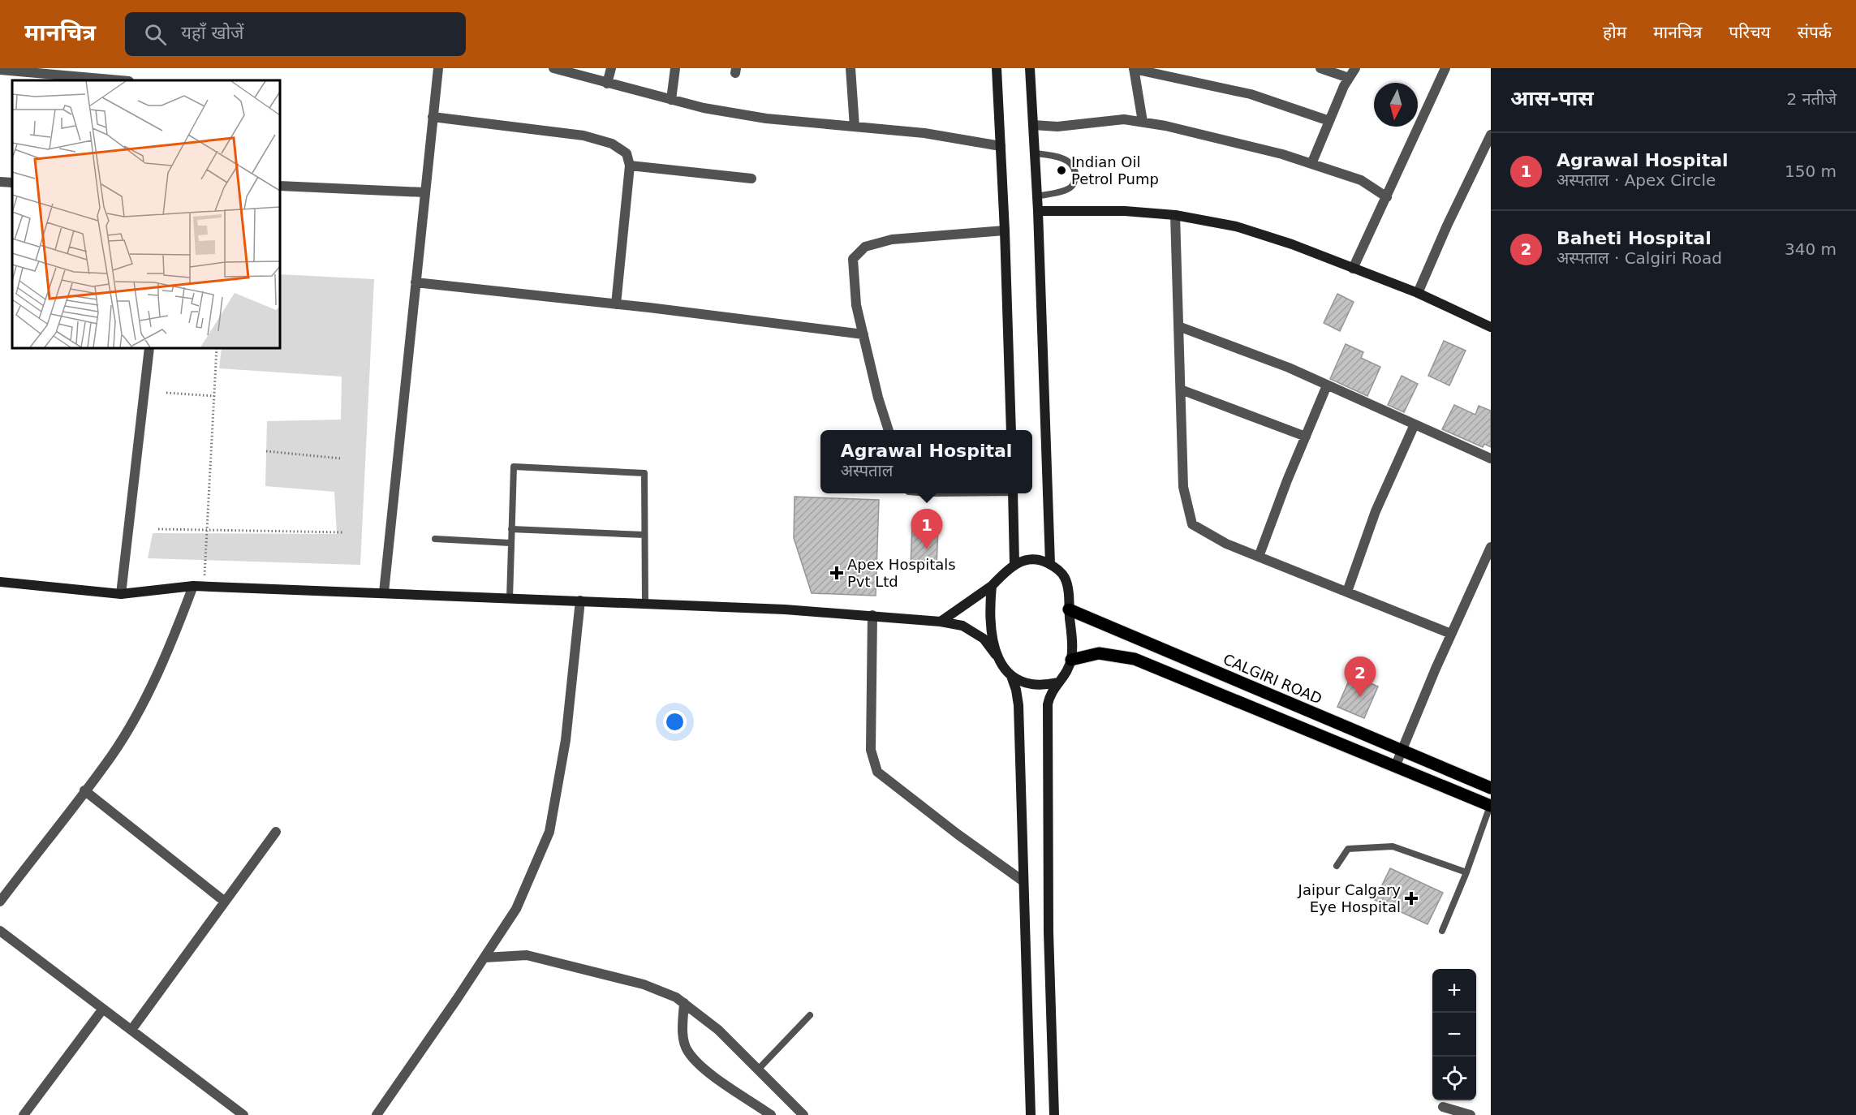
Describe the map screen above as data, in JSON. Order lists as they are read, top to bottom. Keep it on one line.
{"streets":{"main road":["CALGIRI ROAD"]},"places":{"other":["Indian Oil Petrol Pump"],"health":["Apex Hospitals Pvt Ltd","Jaipur Calgary Eye Hospital"]},"north":"bottom","page":{"header":"मानचित्र","search":"यहाँ खोजें","nav":["होम","मानचित्र","परिचय","संपर्क"],"heading":["आस-पास","2 नतीजे"],"list":[{"mark":"1","name":"Agrawal Hospital","note":"अस्पताल · Apex Circle","value":"150 m"},{"mark":"2","name":"Baheti Hospital","note":"अस्पताल · Calgiri Road","value":"340 m"}],"popup":["Agrawal Hospital","अस्पताल"],"pins":["1","2"],"map_buttons":["+","−"]}}
